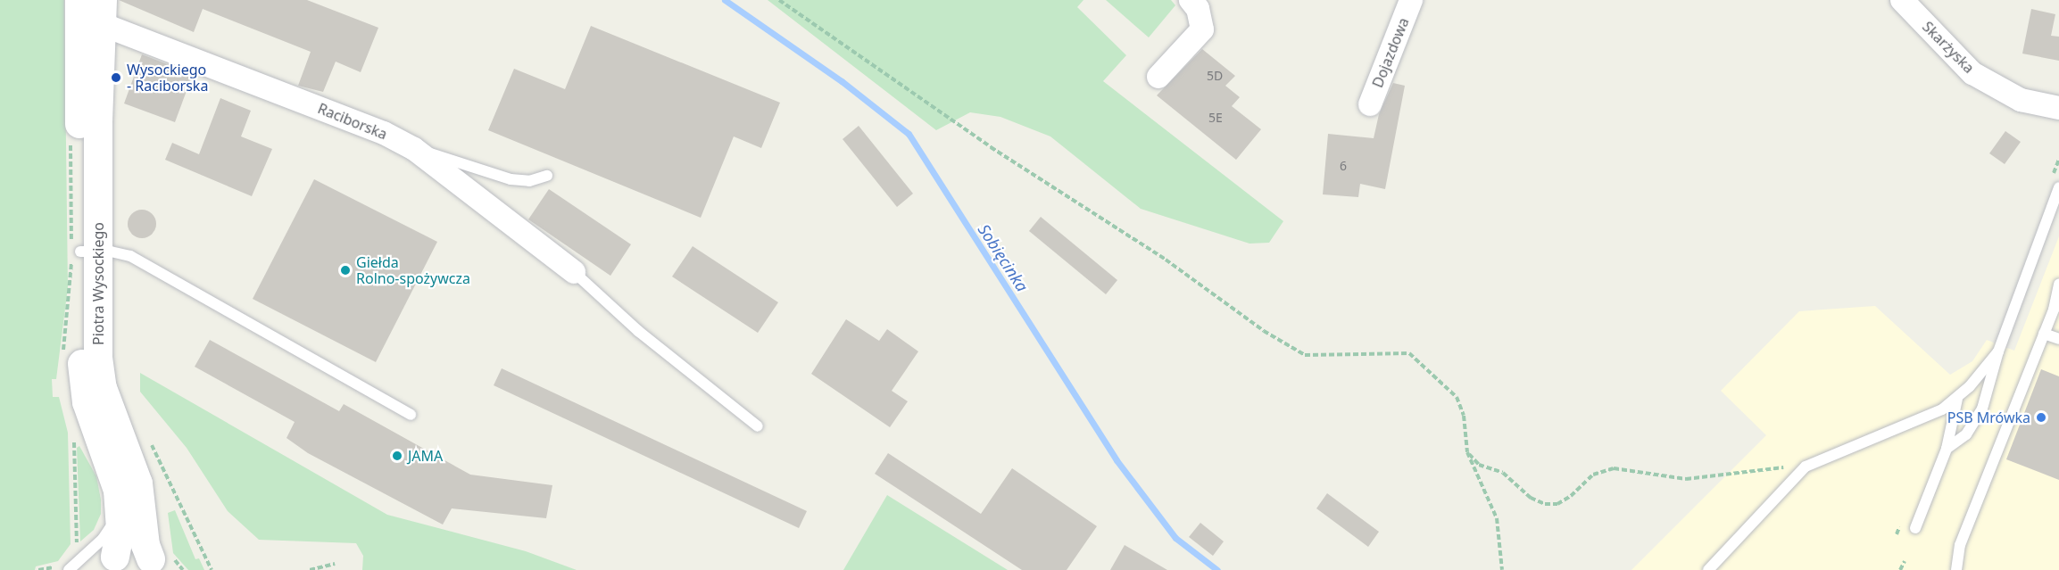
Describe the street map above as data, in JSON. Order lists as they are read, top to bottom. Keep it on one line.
{"streets":{"street":["Skarżyska","Dojazdowa","Raciborska","Piotra Wysockiego"]},"crossings":[["Raciborska","Piotra Wysockiego"]],"water":["Sobięcinka"],"places":["Wysockiego - Raciborska","Giełda Rolno-spożywcza","PSB Mrówka","JAMA"],"house_numbers":["5D","5E","6"]}
